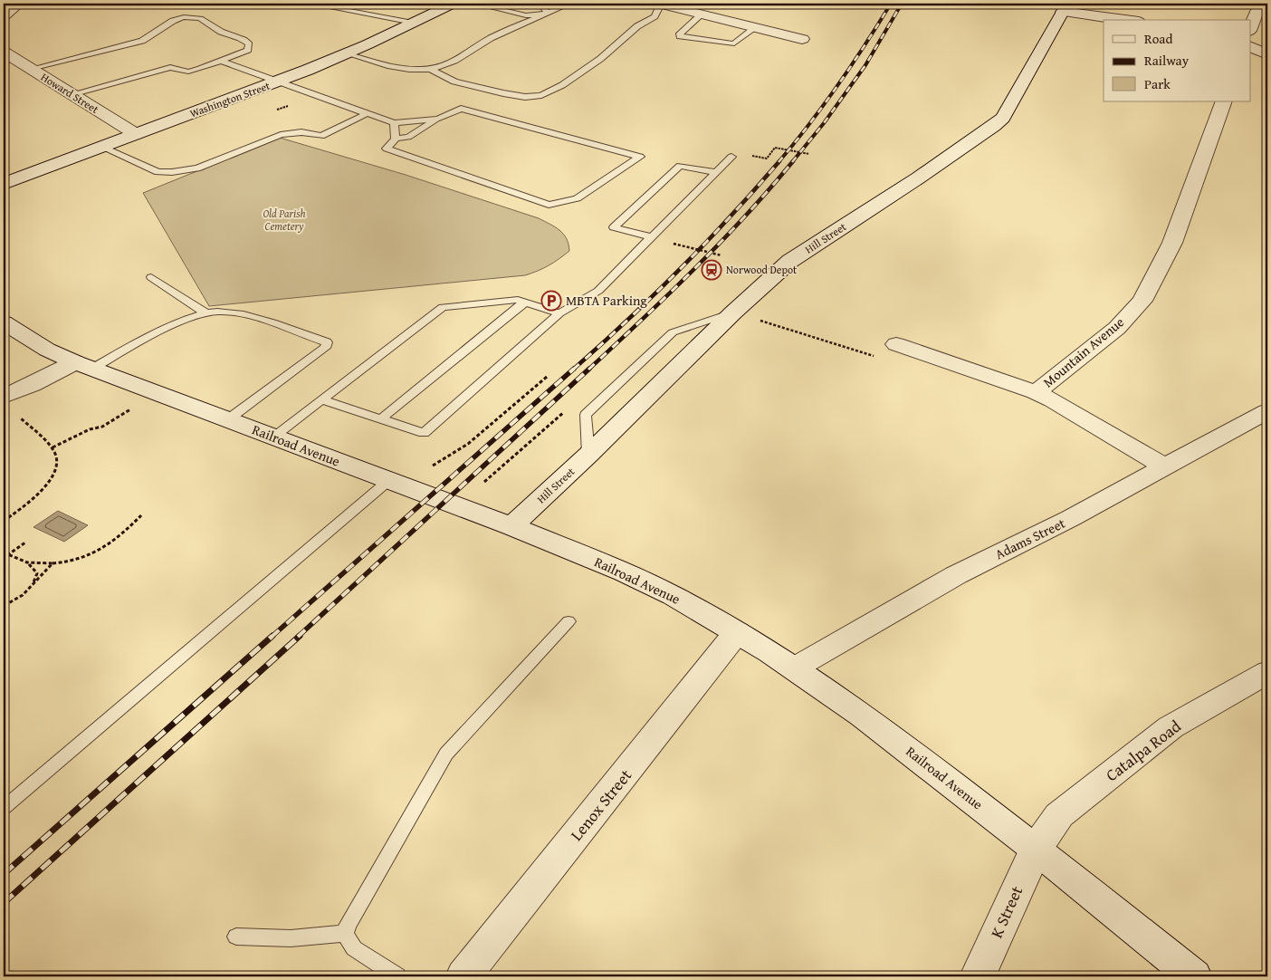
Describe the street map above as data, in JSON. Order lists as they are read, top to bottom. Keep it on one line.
{"streets":{"street":["Howard Street","Washington Street","Hill Street","Mountain Avenue","Railroad Avenue","Adams Street","Catalpa Road","Lenox Street","K Street"]},"crossings":[["Howard Street","Washington Street"],["Hill Street","Railroad Avenue"],["Mountain Avenue","Adams Street"],["Railroad Avenue","Adams Street"],["Railroad Avenue","Catalpa Road"],["Railroad Avenue","Lenox Street"],["Railroad Avenue","K Street"],["Catalpa Road","K Street"]],"parks":["Old Parish Cemetery"],"places":{"station":["Norwood Depot"],"parking":["MBTA Parking"]},"legend":["Road","Railway","Park"]}
